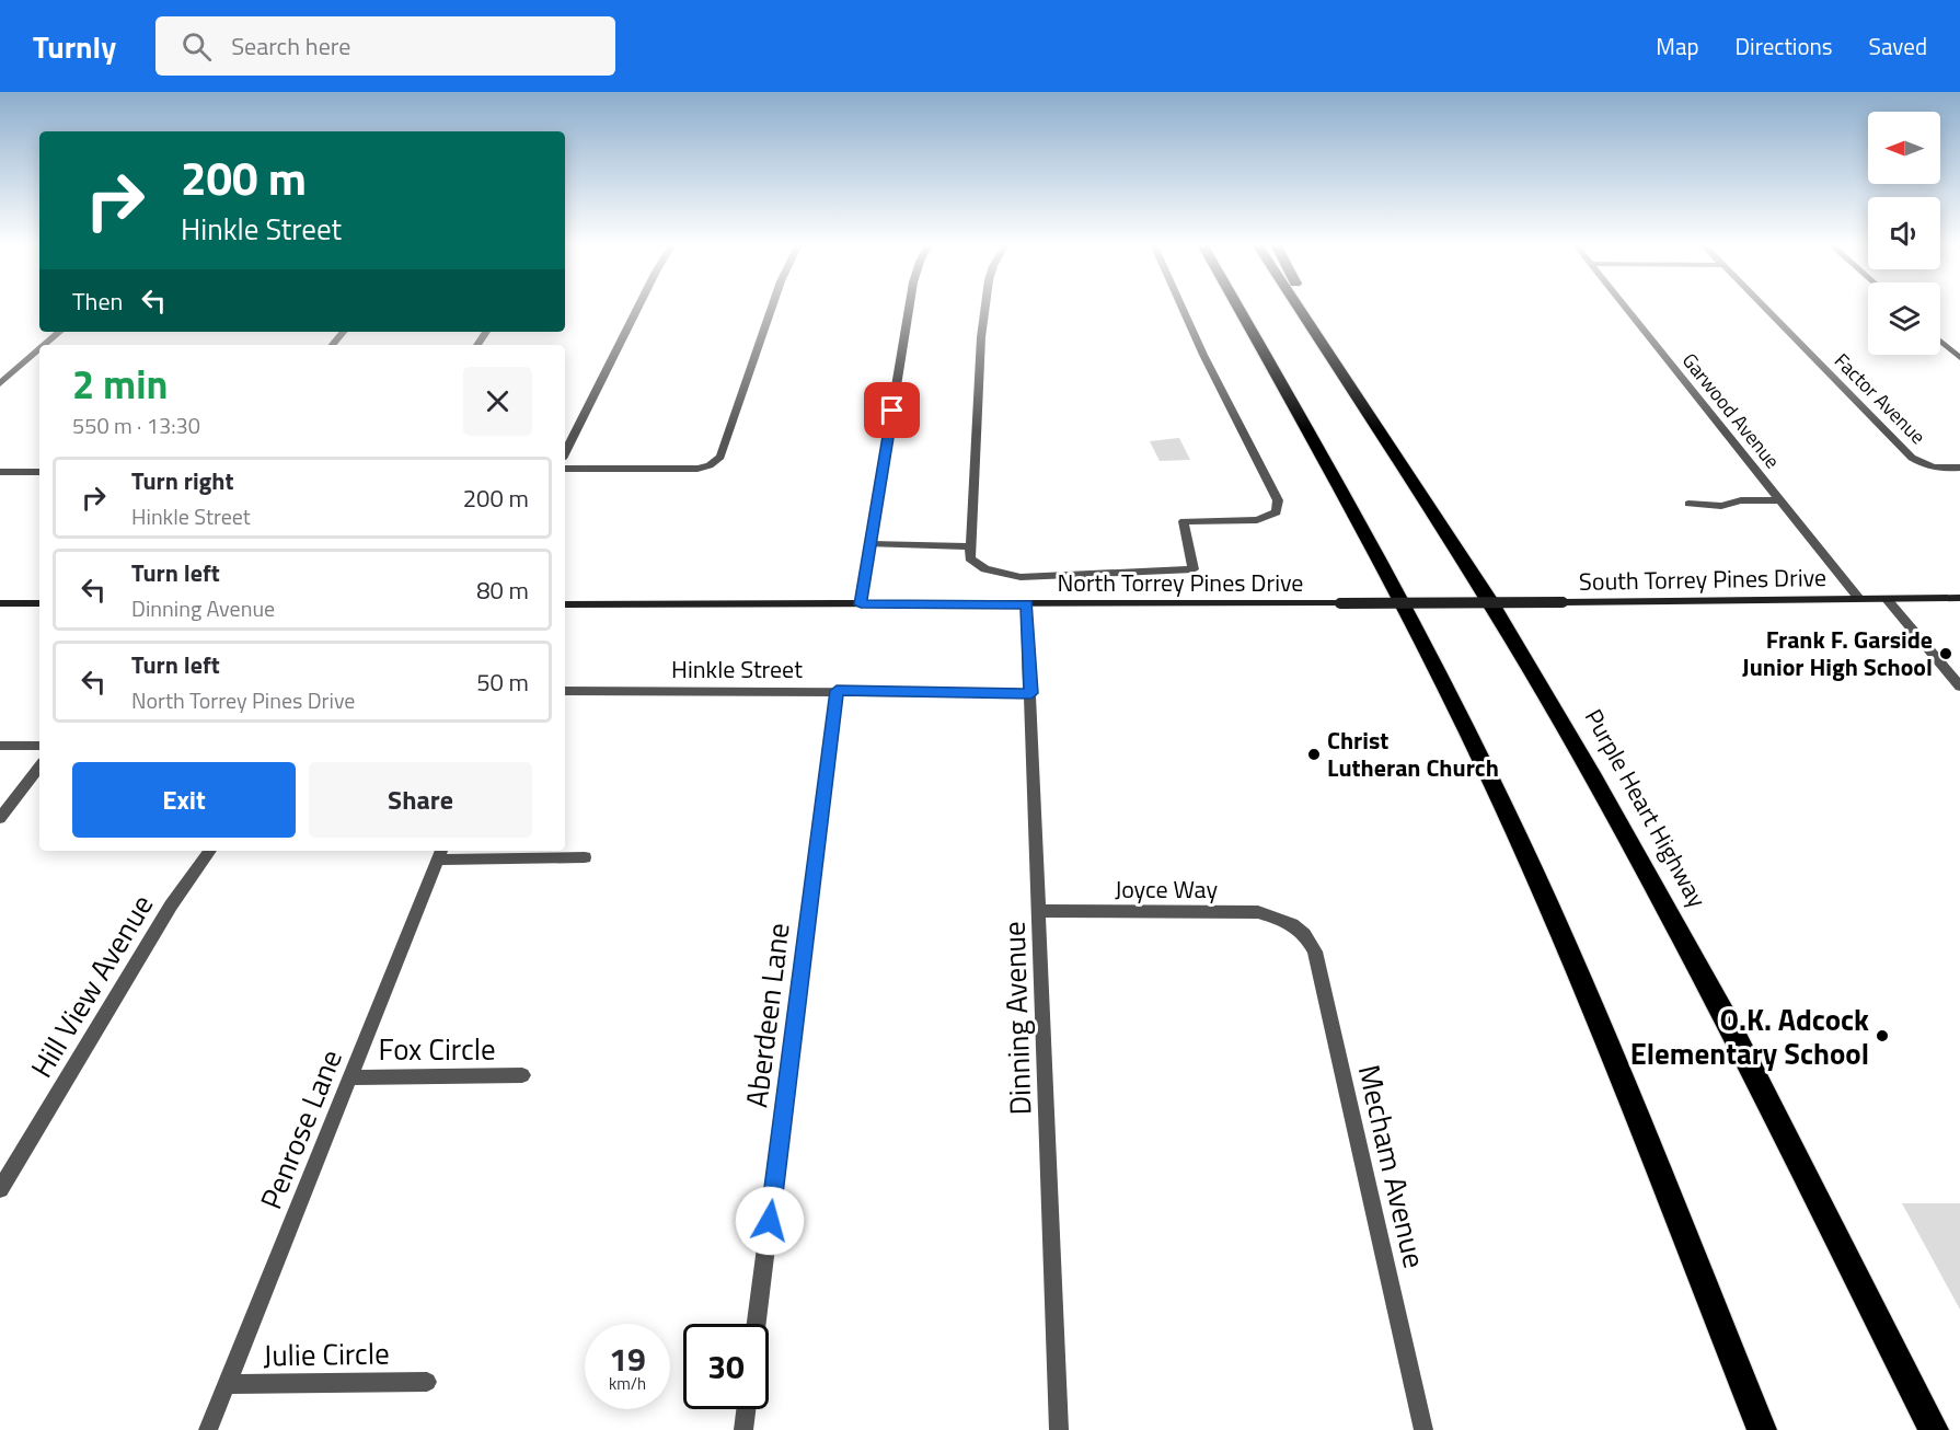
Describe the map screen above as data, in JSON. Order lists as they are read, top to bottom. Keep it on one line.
{"streets":{"highway":["Purple Heart Highway"],"main road":["South Torrey Pines Drive","North Torrey Pines Drive"],"street":["Factor Avenue","Garwood Avenue","Hinkle Street","Joyce Way","Hill View Avenue","Aberdeen Lane","Dinning Avenue","Fox Circle","Penrose Lane","Mecham Avenue","Julie Circle"]},"crossings":[["Garwood Avenue","South Torrey Pines Drive"],["South Torrey Pines Drive","North Torrey Pines Drive"],["North Torrey Pines Drive","Dinning Avenue"],["Hinkle Street","Aberdeen Lane"],["Hinkle Street","Dinning Avenue"],["Joyce Way","Dinning Avenue"],["Joyce Way","Mecham Avenue"],["Fox Circle","Penrose Lane"],["Penrose Lane","Julie Circle"]],"places":["Frank F. Garside Junior High School","Christ Lutheran Church","O.K. Adcock Elementary School"],"north":"left","page":{"header":"Turnly","search":"Search here","nav":["Map","Directions","Saved"],"turn":["200 m","Hinkle Street"],"then":"Then","heading":["2 min","550 m · 13:30"],"list":[{"name":"Turn right","note":"Hinkle Street","value":"200 m"},{"name":"Turn left","note":"Dinning Avenue","value":"80 m"},{"name":"Turn left","note":"North Torrey Pines Drive","value":"50 m"}],"buttons":["Exit","Share"],"speed":"19 km/h","limit":"30"}}
